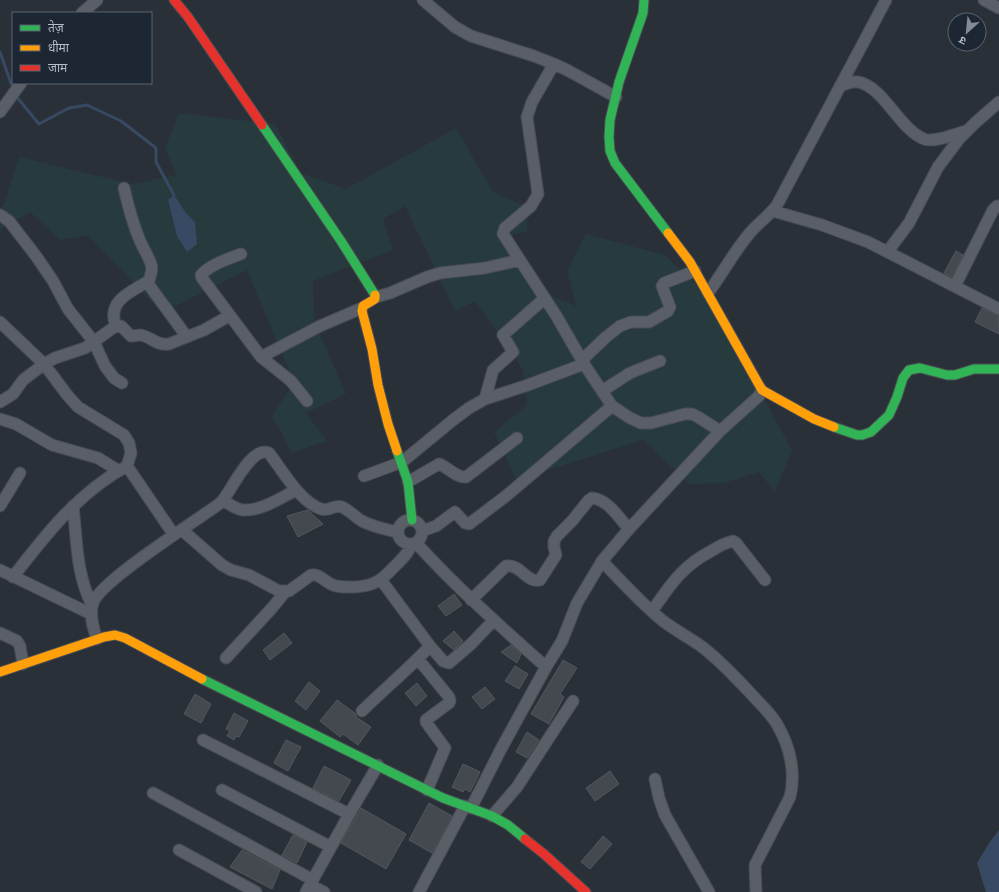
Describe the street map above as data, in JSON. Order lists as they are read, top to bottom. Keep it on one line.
{"legend":["तेज़","धीमा","जाम"],"north":"bottom left"}
